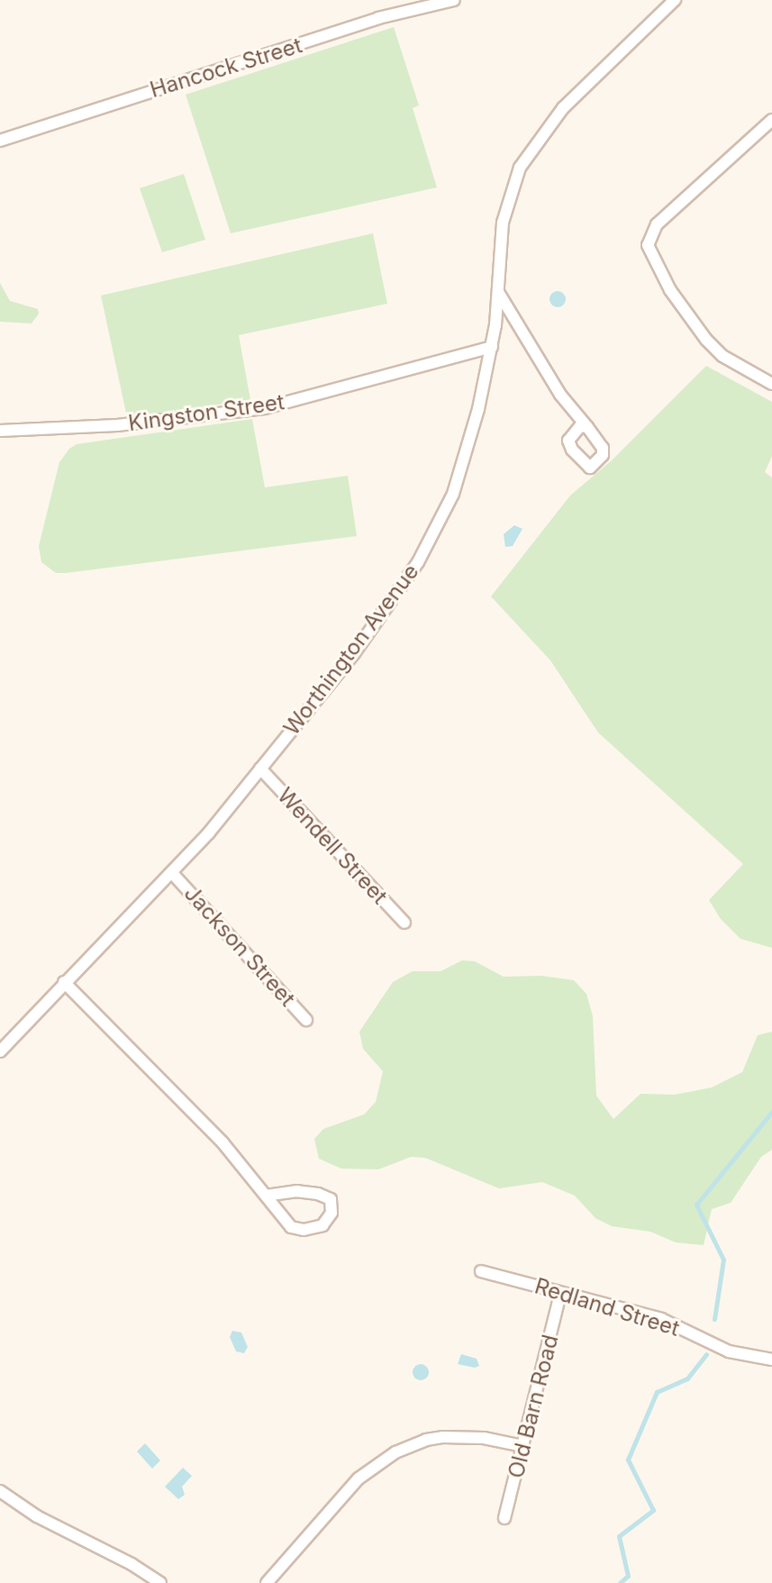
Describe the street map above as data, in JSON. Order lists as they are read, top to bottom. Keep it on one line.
{"streets":{"street":["Hancock Street","Kingston Street","Worthington Avenue","Wendell Street","Jackson Street","Redland Street","Old Barn Road"]},"crossings":[["Kingston Street","Worthington Avenue"],["Worthington Avenue","Wendell Street"],["Worthington Avenue","Jackson Street"],["Redland Street","Old Barn Road"]]}
